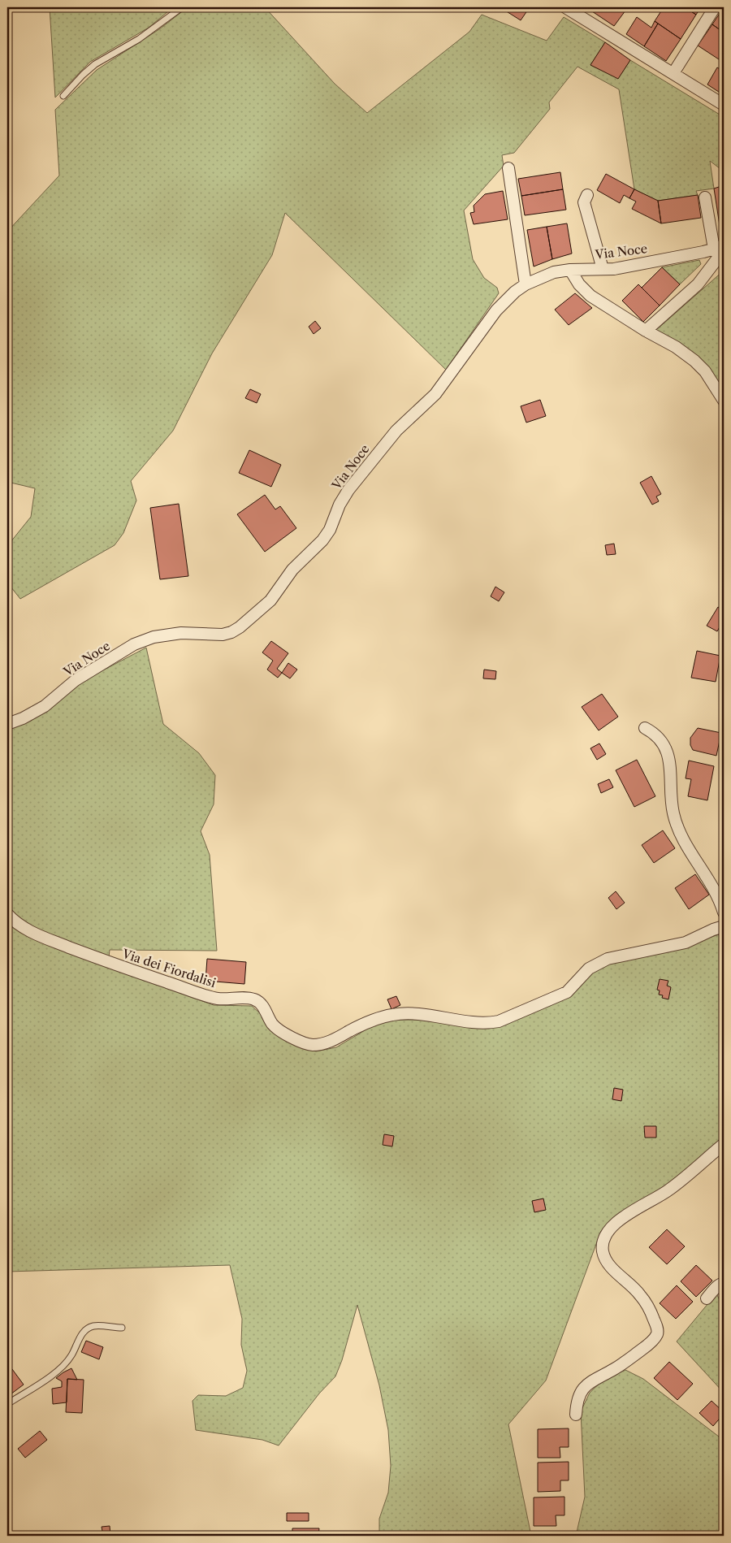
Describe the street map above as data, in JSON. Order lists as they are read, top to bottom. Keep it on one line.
{"streets":{"street":["Via Noce","Via dei Fiordalisi"]}}
